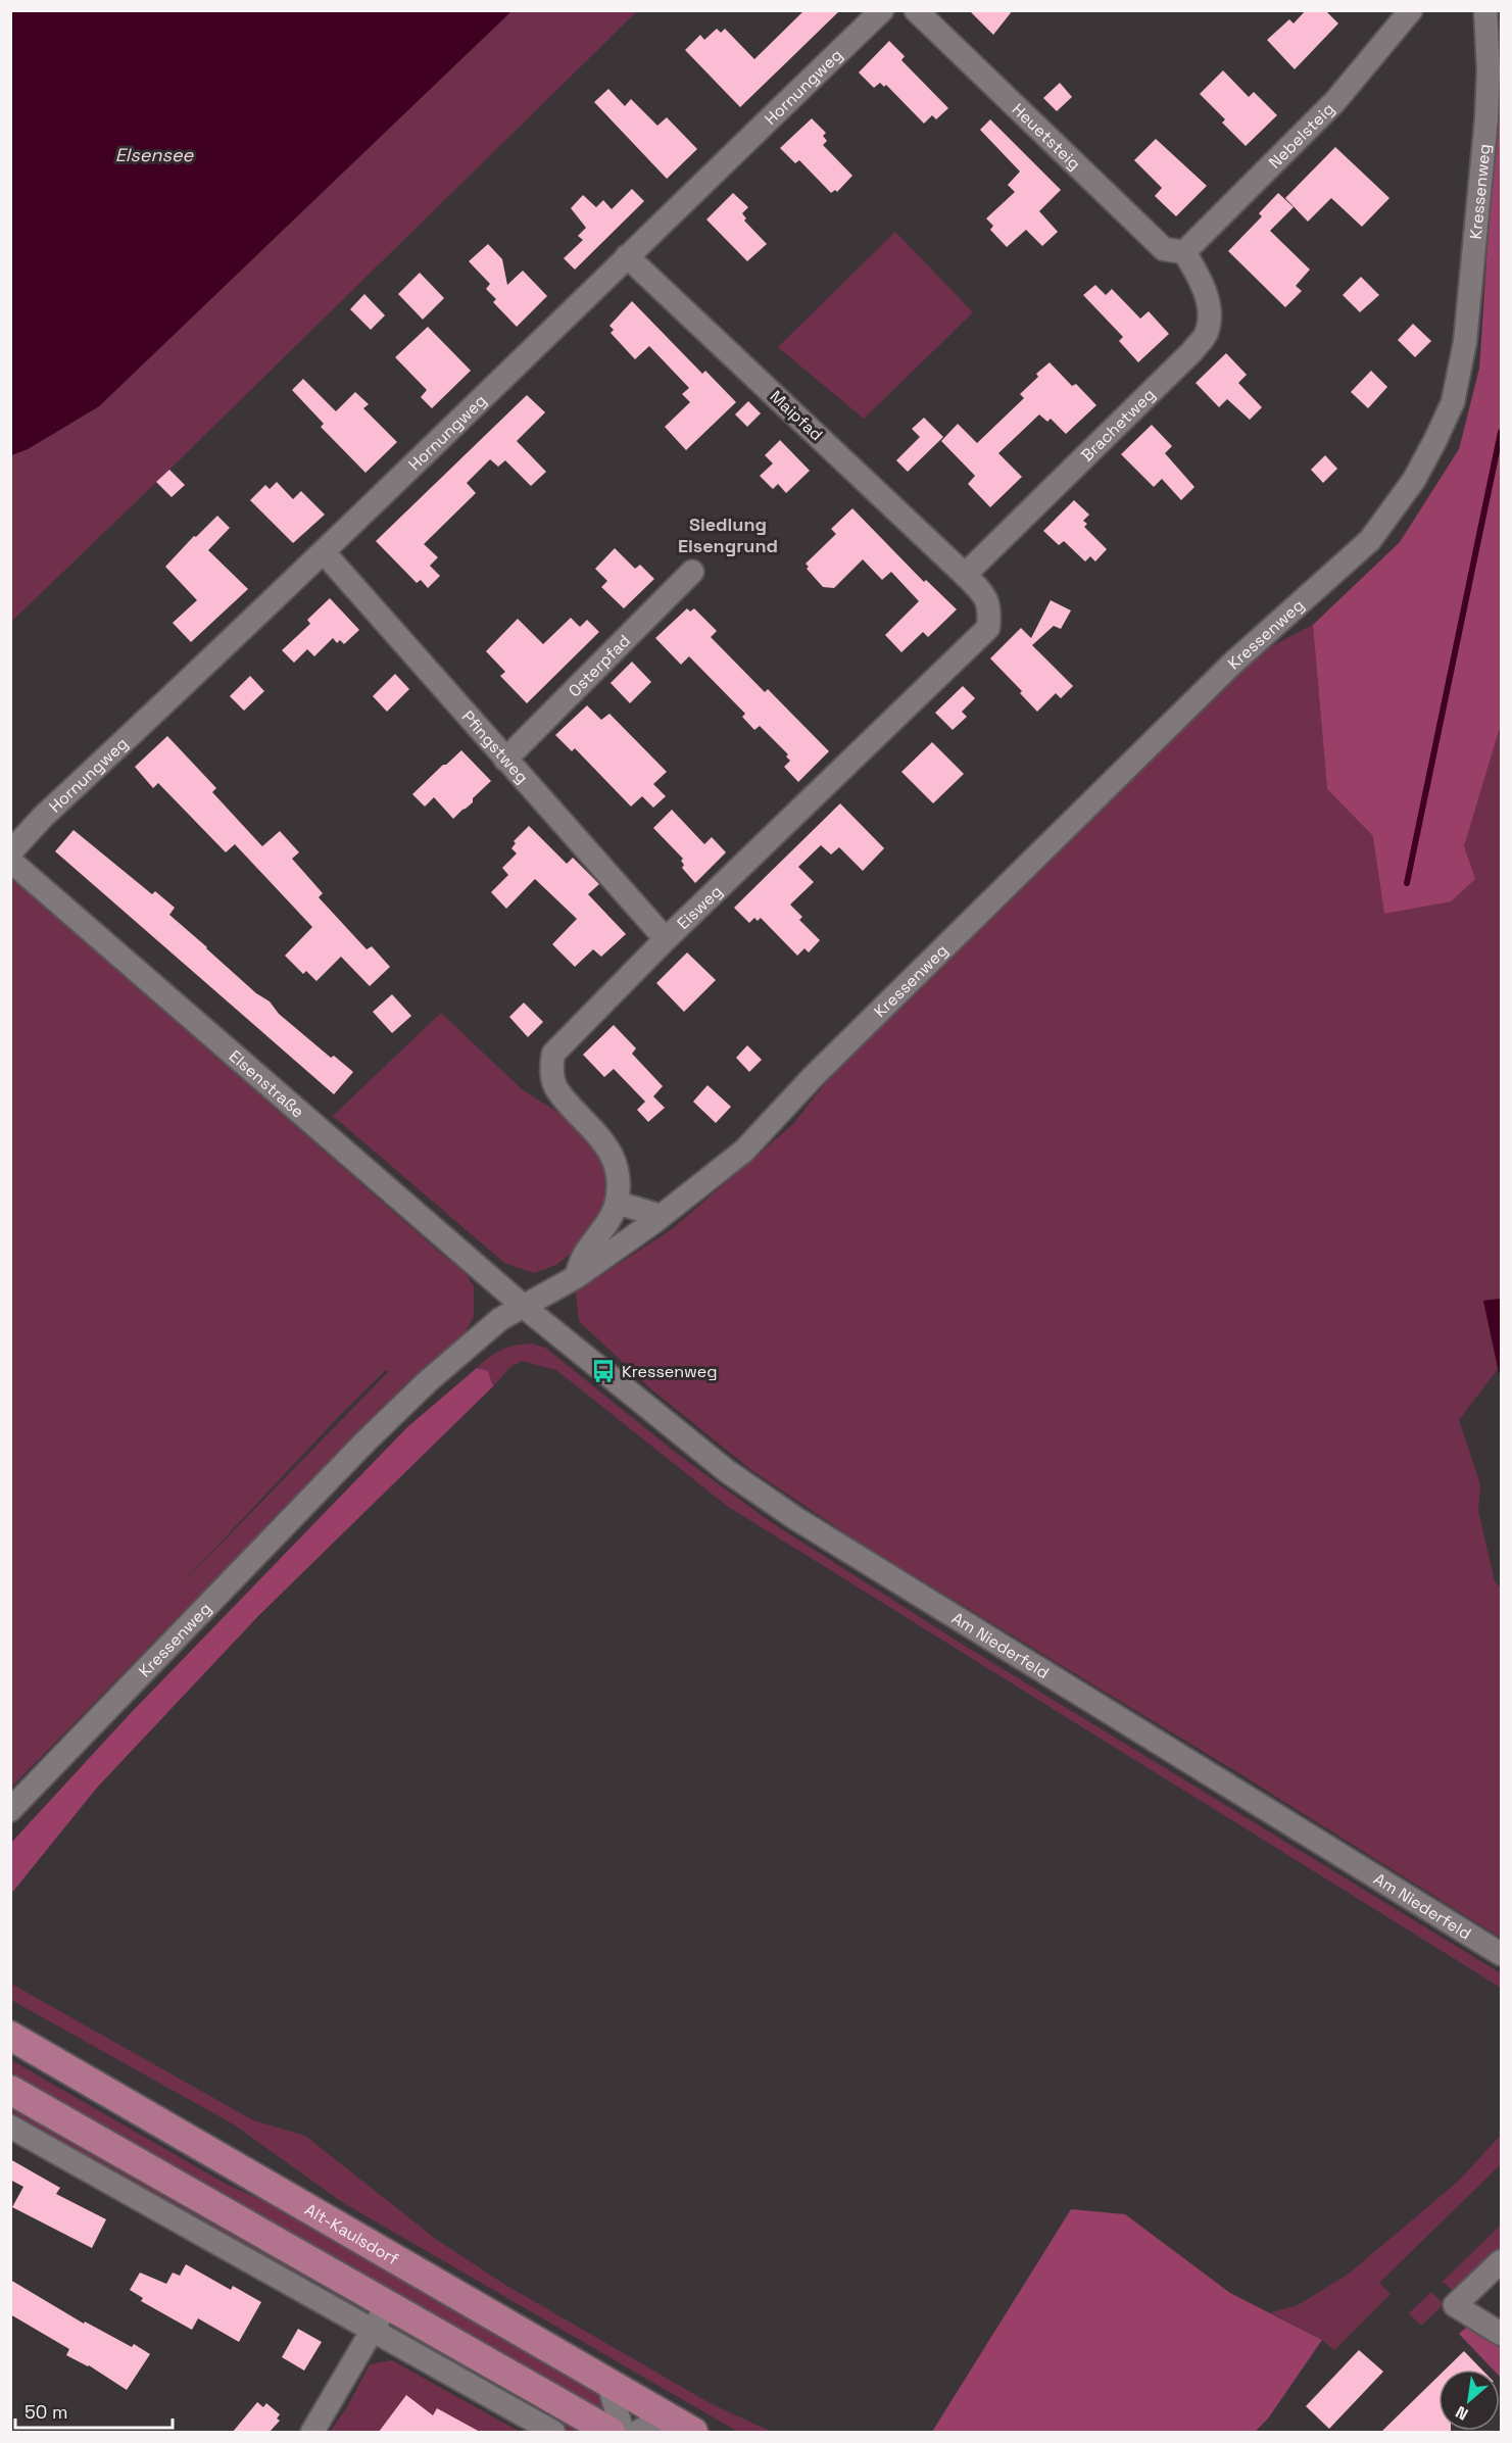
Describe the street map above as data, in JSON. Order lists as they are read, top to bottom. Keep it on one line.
{"streets":{"main road":["Alt-Kaulsdorf"],"street":["Hornungweg","Nebelsteig","Heuetsteig","Kressenweg","Maipfad","Brachetweg","Osterpfad","Pfingstweg","Eisweg","Elsenstraße","Am Niederfeld"]},"crossings":[["Hornungweg","Maipfad"],["Hornungweg","Pfingstweg"],["Nebelsteig","Heuetsteig"],["Nebelsteig","Brachetweg"],["Heuetsteig","Brachetweg"],["Kressenweg","Elsenstraße"],["Kressenweg","Am Niederfeld"],["Maipfad","Brachetweg"],["Maipfad","Eisweg"],["Brachetweg","Eisweg"],["Osterpfad","Pfingstweg"],["Pfingstweg","Eisweg"],["Elsenstraße","Am Niederfeld"]],"districts":["Siedlung Eisengrund"],"water":["Elsensee"],"places":{"bus stop":["Kressenweg"]},"scale_bar":"50 m","north":"bottom left"}
